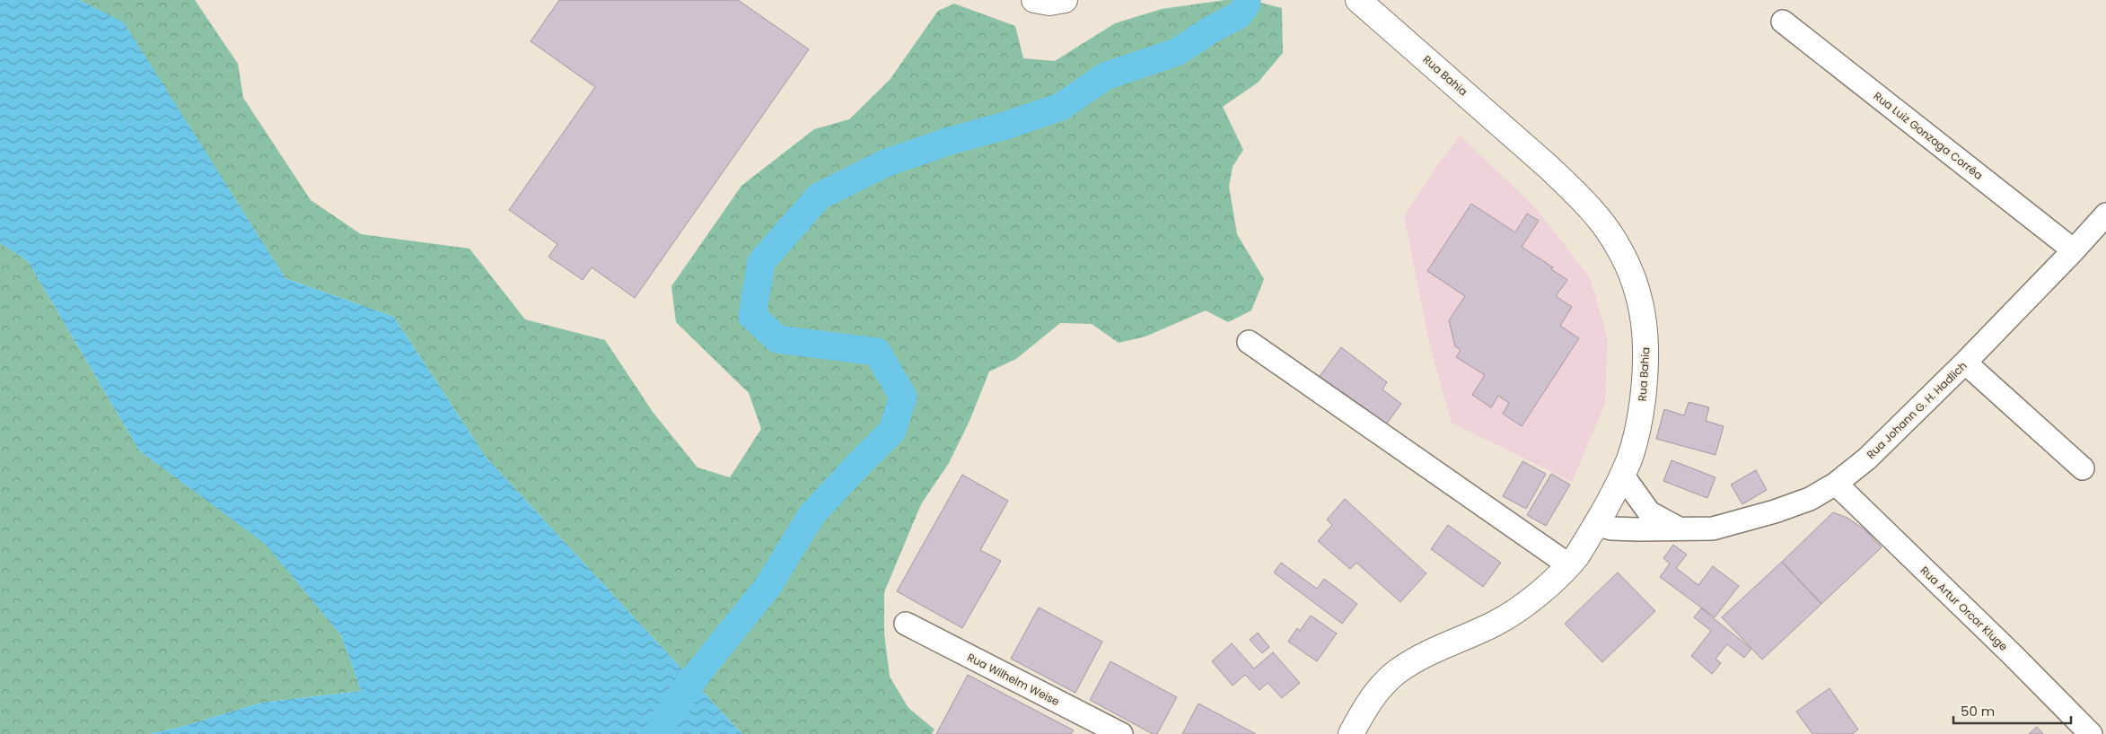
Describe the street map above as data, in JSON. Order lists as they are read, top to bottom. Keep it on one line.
{"streets":{"main road":["Rua Bahia"],"street":["Rua Luiz Gonzaga Corrêa","Rua Johann G. H. Hadlich","Rua Artur Orcar Kluge","Rua Wilhelm Weise"]},"crossings":[["Rua Bahia","Rua Johann G. H. Hadlich"],["Rua Luiz Gonzaga Corrêa","Rua Johann G. H. Hadlich"],["Rua Johann G. H. Hadlich","Rua Artur Orcar Kluge"]],"scale_bar":"50 m"}
